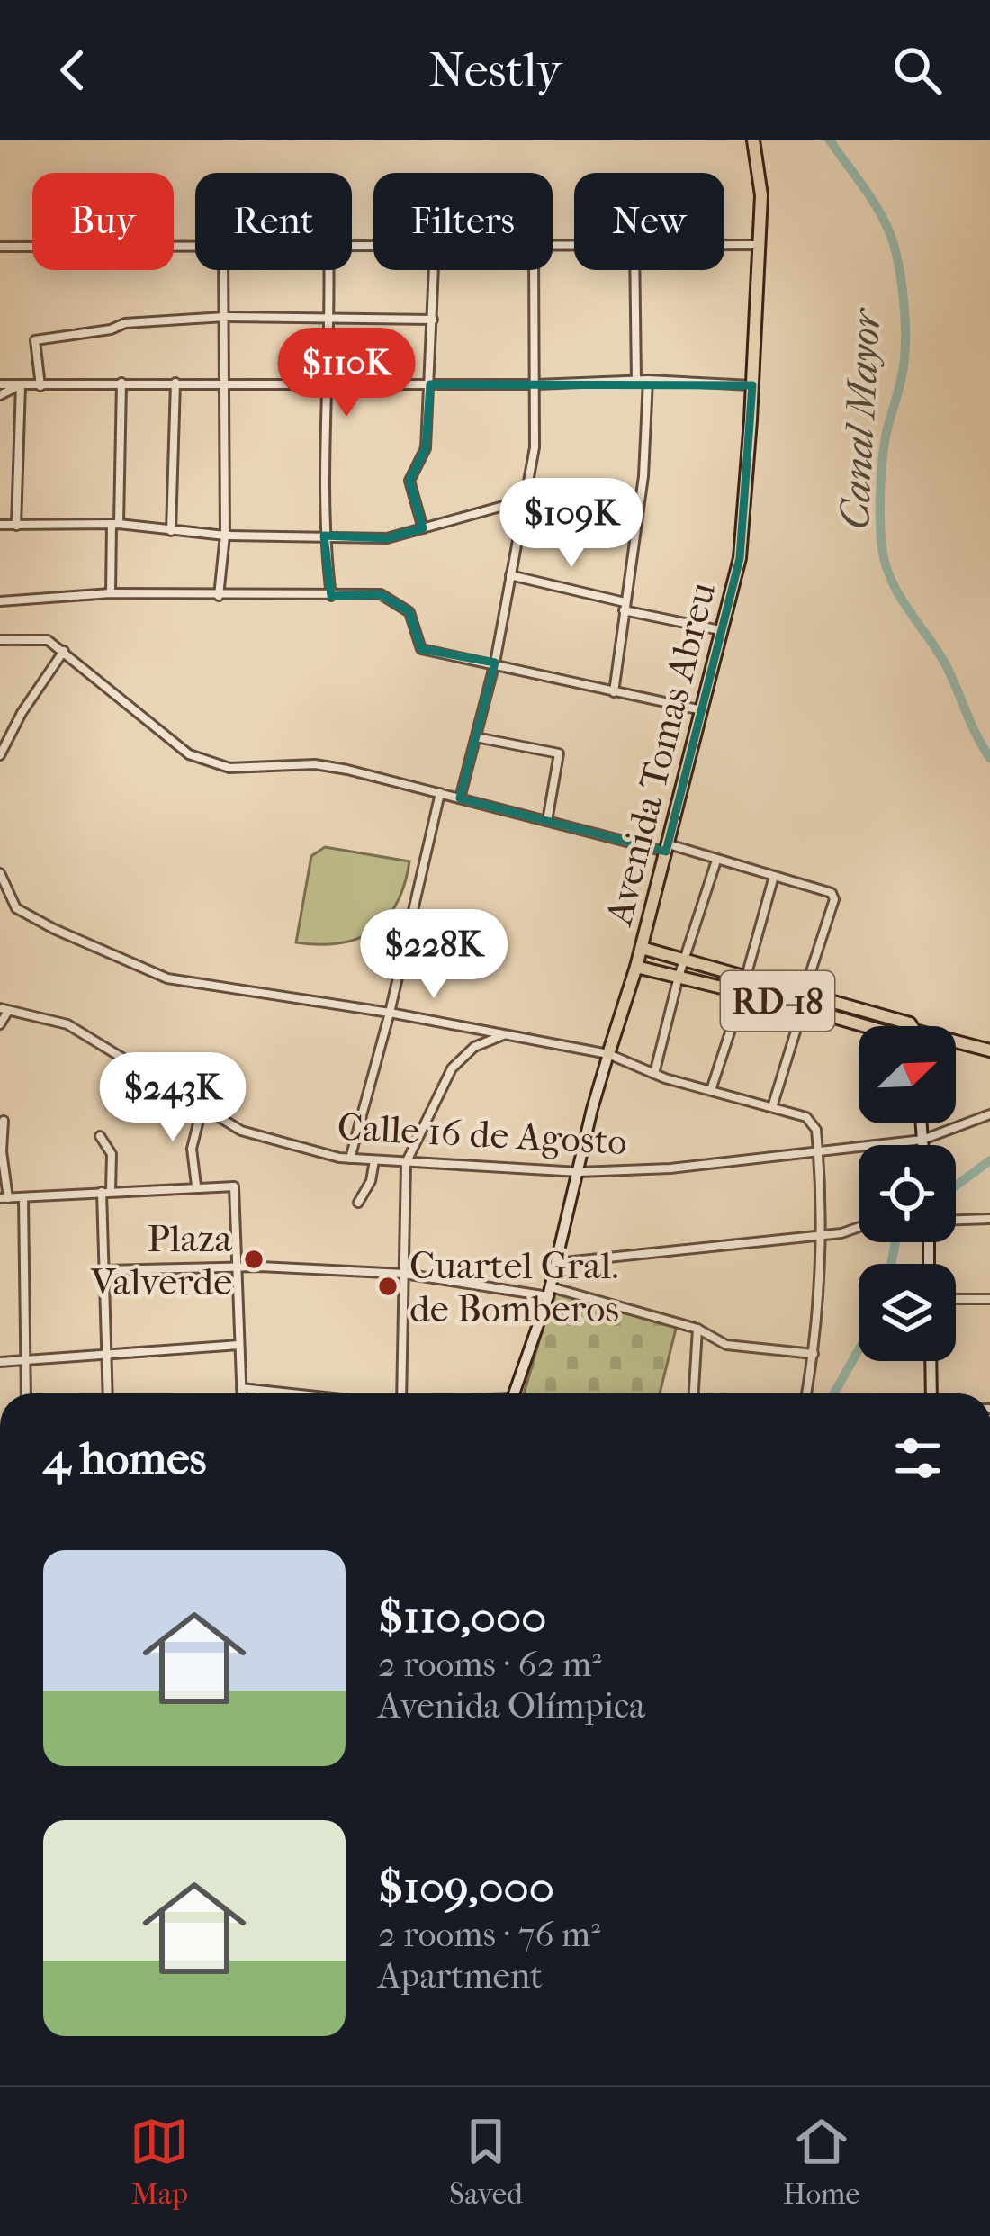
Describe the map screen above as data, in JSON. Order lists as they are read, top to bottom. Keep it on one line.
{"streets":{"main road":["Avenida Tomas Abreu","RD-18"],"street":["Calle 16 de Agosto"]},"crossings":[["Avenida Tomas Abreu","RD-18"]],"water":["Canal Mayor"],"places":["Plaza Valverde","Cuartel Gral. de Bomberos"],"north":"top right","page":{"header":"Nestly","chip":["Buy","Rent","Filters","New"],"price":["$110K","$109K","$228K","$243K"],"heading":"4 homes","list":[{"name":"$110,000","note":"2 rooms · 62 m² · Avenida Olímpica"},{"name":"$109,000","note":"2 rooms · 76 m² · Apartment"}],"tabs":["Map","Saved","Home"]}}
